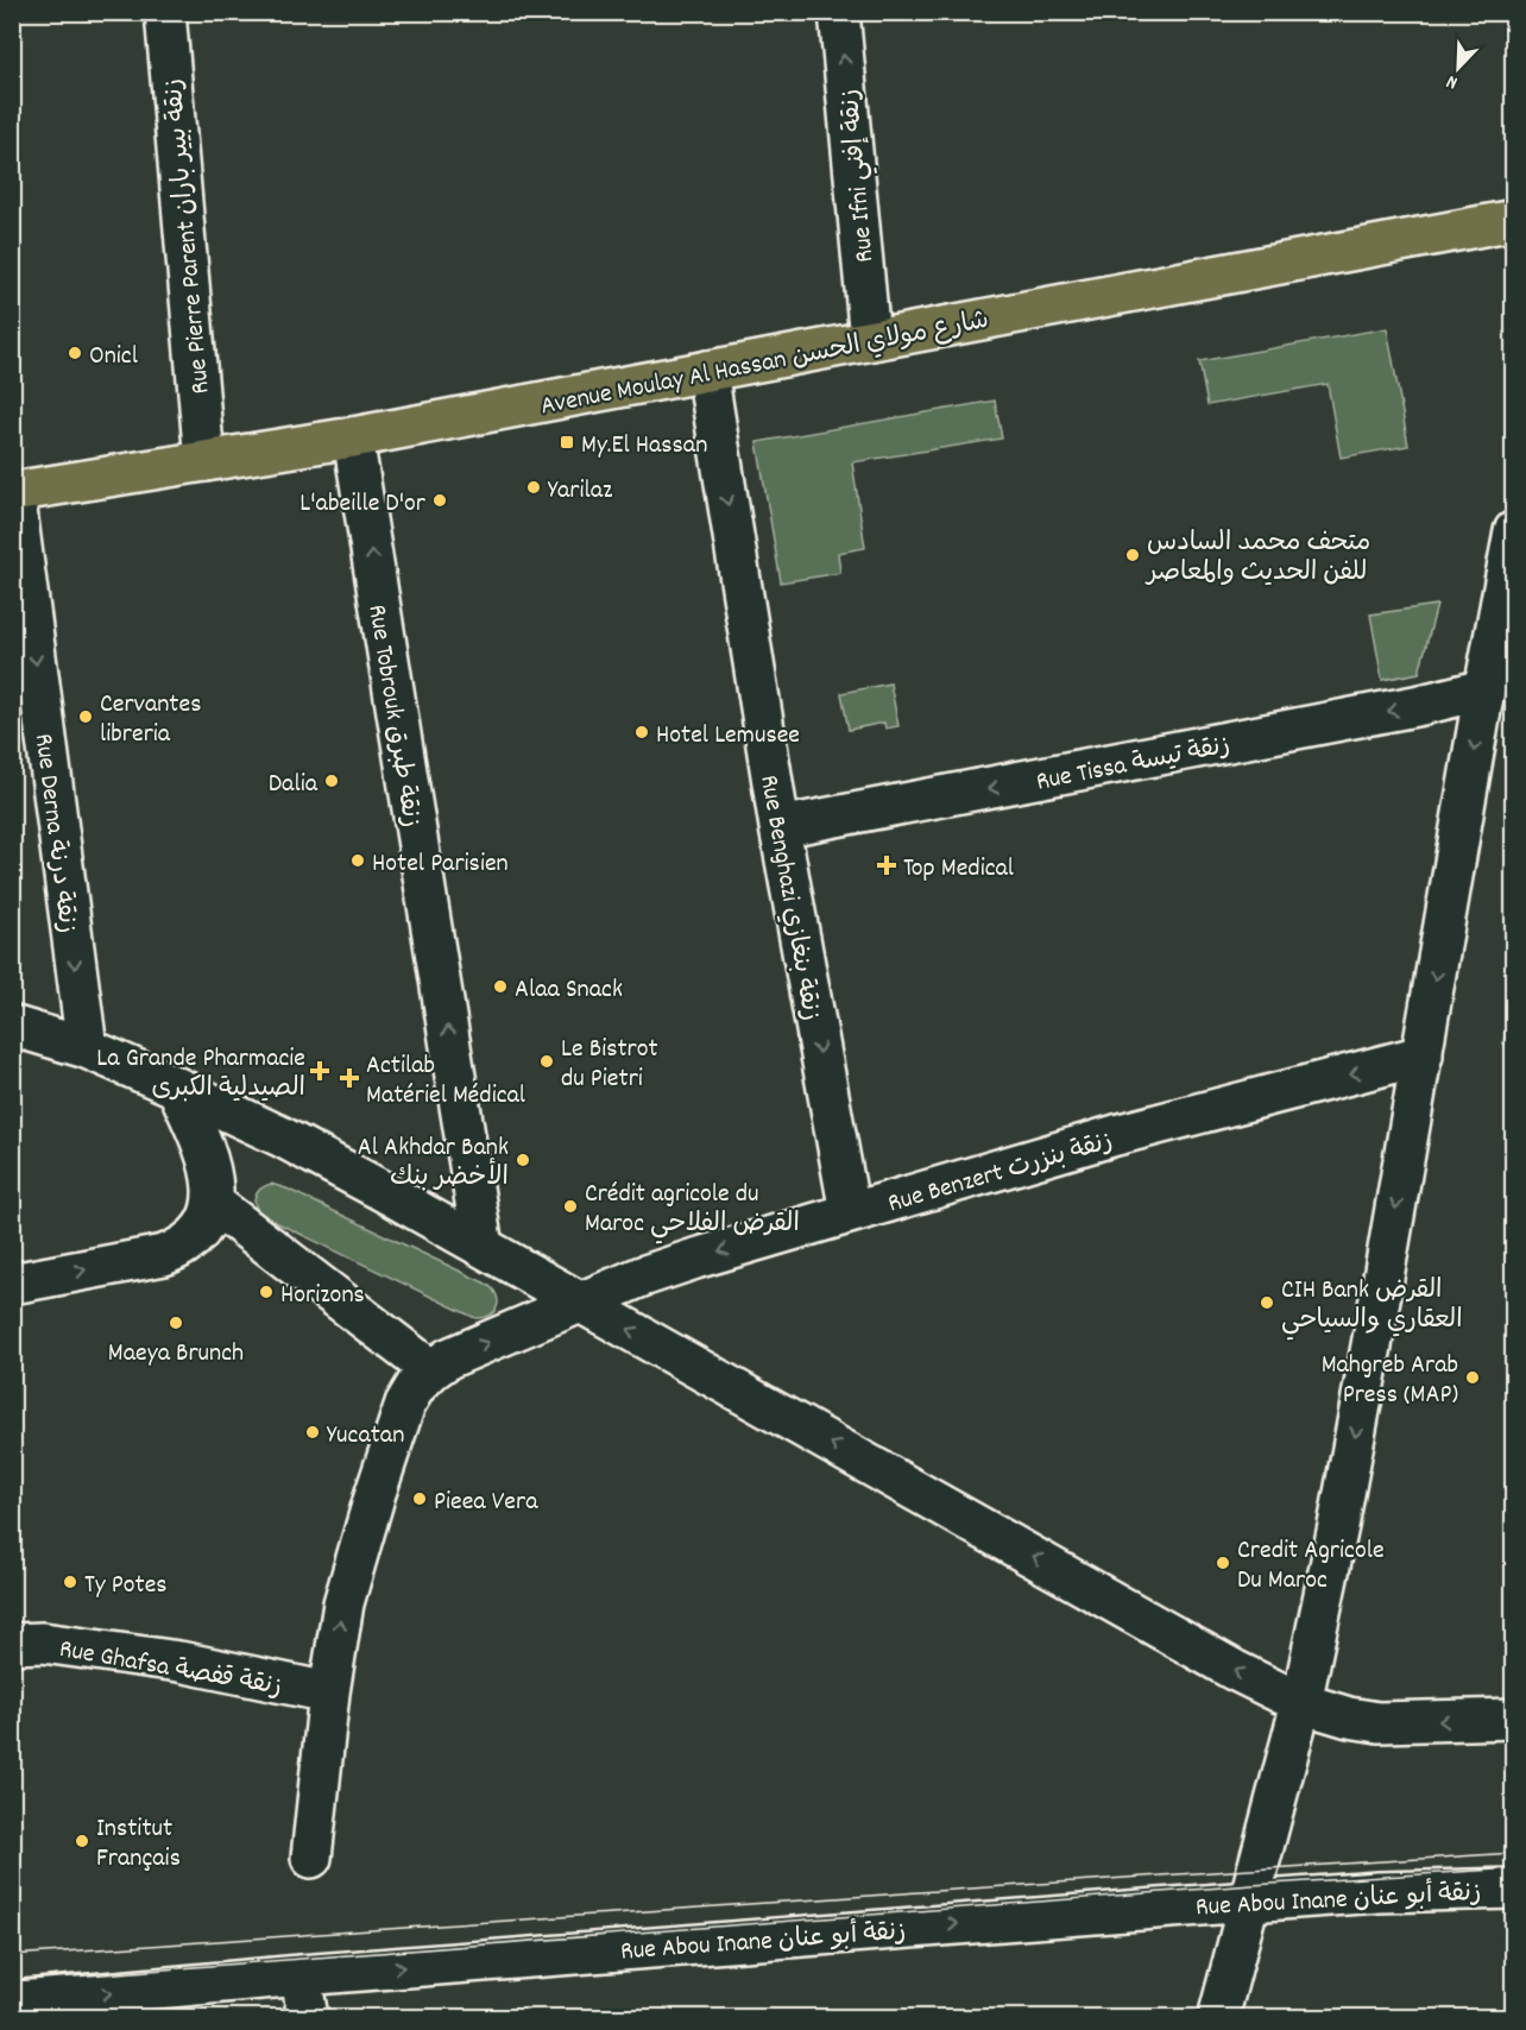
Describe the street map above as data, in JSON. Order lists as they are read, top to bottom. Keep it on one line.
{"streets":{"main road":["Avenue Moulay Al Hassan شارع مولاي الحسن"],"street":["Rue Ifni زنقة إفني","Rue Pierre Parent زنقة بيير باران","Rue Tobrouk زنقة طبرق","Rue Tissa زنقة تيسة","Rue Derna زنقة درنة","Rue Benghazi زنقة بنغازي","Rue Benzert زنقة بنزرت","Rue Ghafsa زنقة قفصة","Rue Abou Inane زنقة أبو عنان"]},"crossings":[["Rue Ifni زنقة إفني","Avenue Moulay Al Hassan شارع مولاي الحسن"],["Rue Pierre Parent زنقة بيير باران","Avenue Moulay Al Hassan شارع مولاي الحسن"],["Avenue Moulay Al Hassan شارع مولاي الحسن","Rue Tobrouk زنقة طبرق"],["Avenue Moulay Al Hassan شارع مولاي الحسن","Rue Derna زنقة درنة"],["Avenue Moulay Al Hassan شارع مولاي الحسن","Rue Benghazi زنقة بنغازي"],["Rue Tissa زنقة تيسة","Rue Benghazi زنقة بنغازي"],["Rue Benghazi زنقة بنغازي","Rue Benzert زنقة بنزرت"]],"one_way":["Rue Ifni زنقة إفني","Rue Tobrouk زنقة طبرق","Rue Tissa زنقة تيسة","Rue Derna زنقة درنة","Rue Benghazi زنقة بنغازي","Rue Abou Inane زنقة أبو عنان"],"places":{"other":["Onicl","Yarilaz","L'abeille D'or","متحف محمد السادس للفن الحديث والمعاصر","Cervantes libreria","Hotel Lemusee","Dalia","Hotel Parisien","Alaa Snack","Le Bistrot du Pietri","Al Akhdar Bank الأخضر بنك","Crédit agricole du Maroc القرض الفلاحي","Horizons","CIH Bank القرض العقاري والسياحي","Maeya Brunch","Mahgreb Arab Press (MAP)","Yucatan","Pieea Vera","Credit Agricole Du Maroc","Ty Potes","Institut Français"],"transit":["My.El Hassan"],"health":["Top Medical","La Grande Pharmacie الصيدلية الكبرى","Actilab Matériel Médical"]},"north":"bottom left"}
